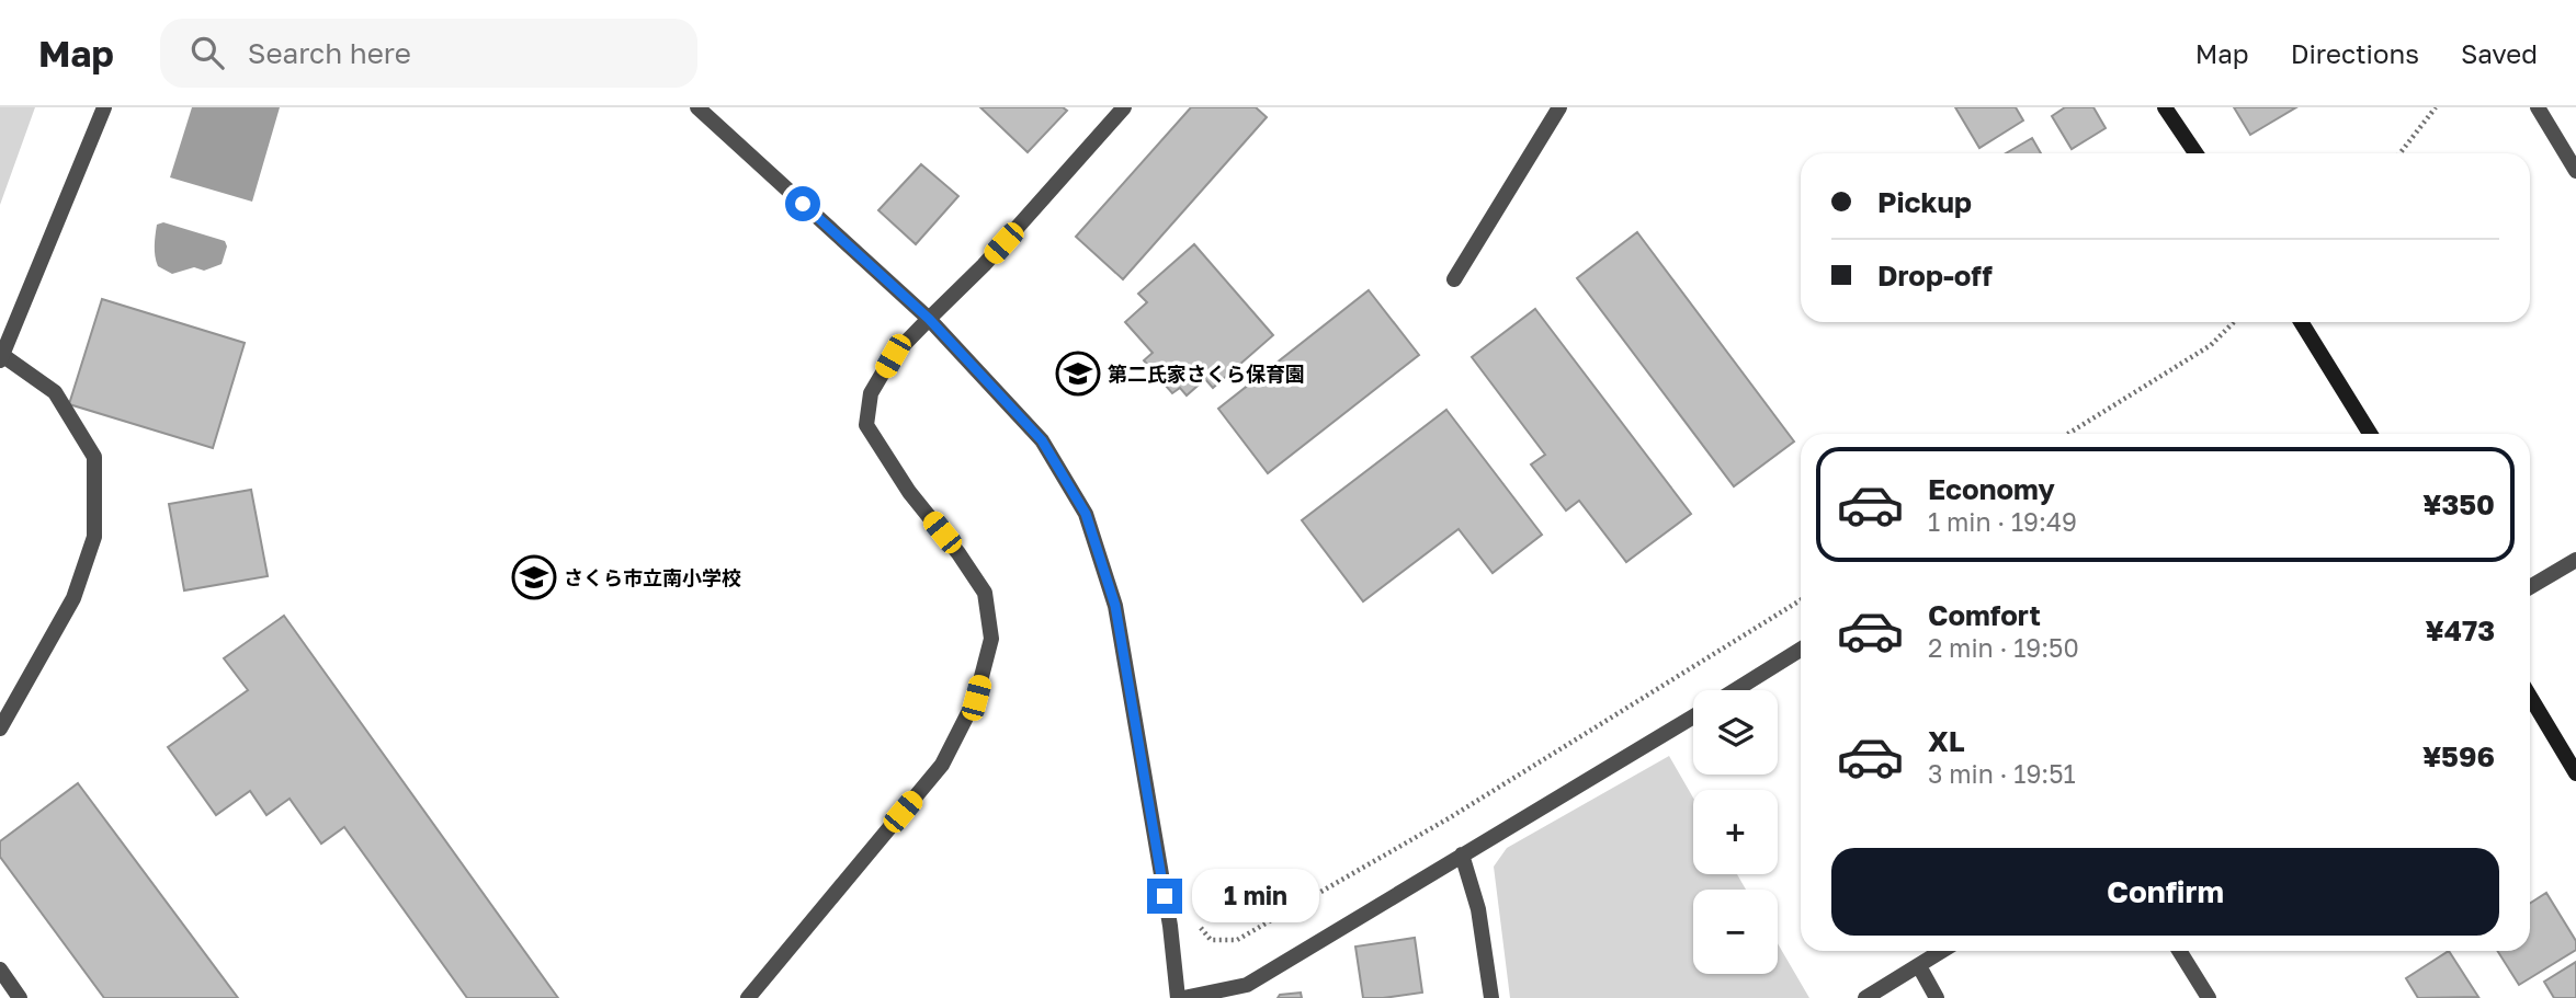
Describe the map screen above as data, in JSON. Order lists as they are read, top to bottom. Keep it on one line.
{"places":{"school or university":["第二氏家さくら保育園","さくら市立南小学校"]},"page":{"header":"Map","search":"Search here","nav":["Map","Directions","Saved"],"banner":["Pickup","Drop-off"],"list":[{"name":"Economy","note":"1 min · 19:49","value":"¥350"},{"name":"Comfort","note":"2 min · 19:50","value":"¥473"},{"name":"XL","note":"3 min · 19:51","value":"¥596"}],"map_buttons":["+","−"],"buttons":"Confirm","bubble":"1 min"}}
